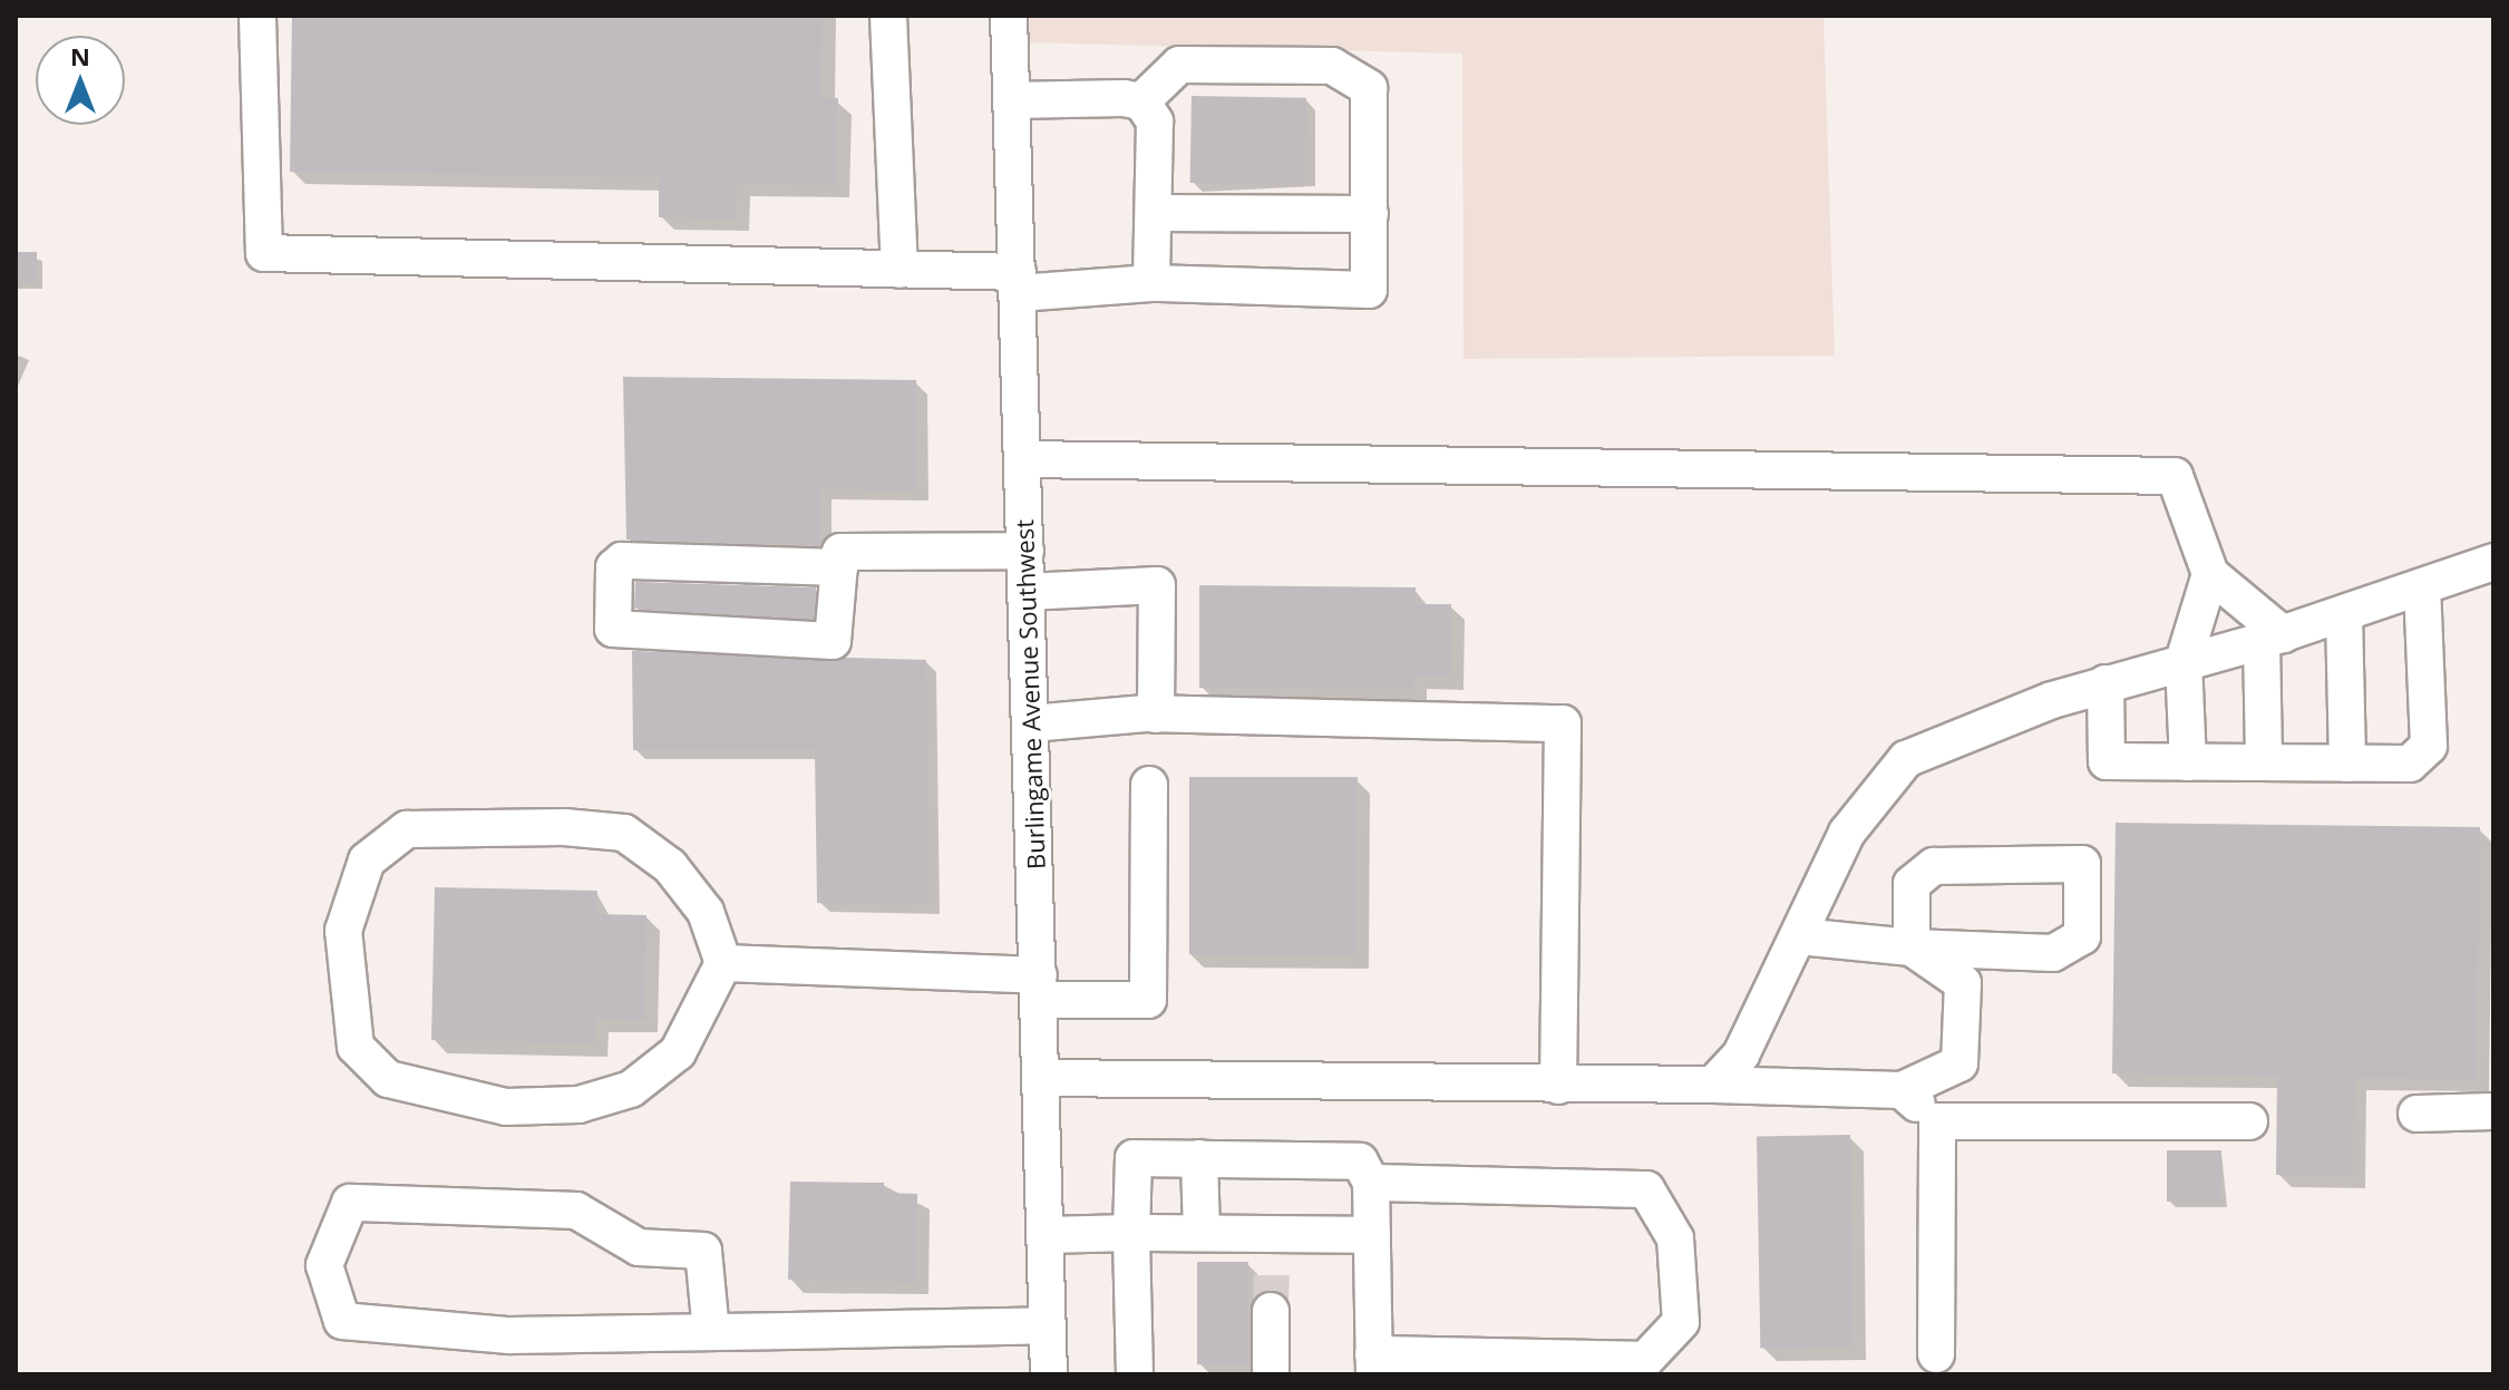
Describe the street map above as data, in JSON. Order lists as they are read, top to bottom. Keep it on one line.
{"streets":{"street":["Burlingame Avenue Southwest"]},"north":"top"}
